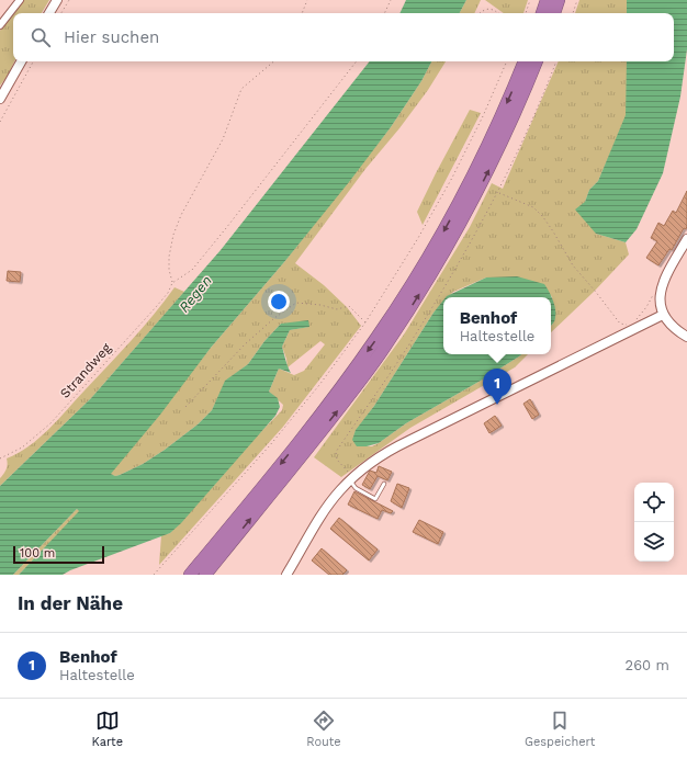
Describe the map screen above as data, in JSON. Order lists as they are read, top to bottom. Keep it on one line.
{"streets":{"path":["Strandweg"]},"water":["Regen"],"scale_bar":"100 m","page":{"search":"Hier suchen","popup":["Benhof","Haltestelle"],"pins":"1","scale":"100 m","heading":"In der Nähe","list":[{"mark":"1","name":"Benhof","note":"Haltestelle","value":"260 m"}],"nav":["Karte","Route","Gespeichert"]}}
